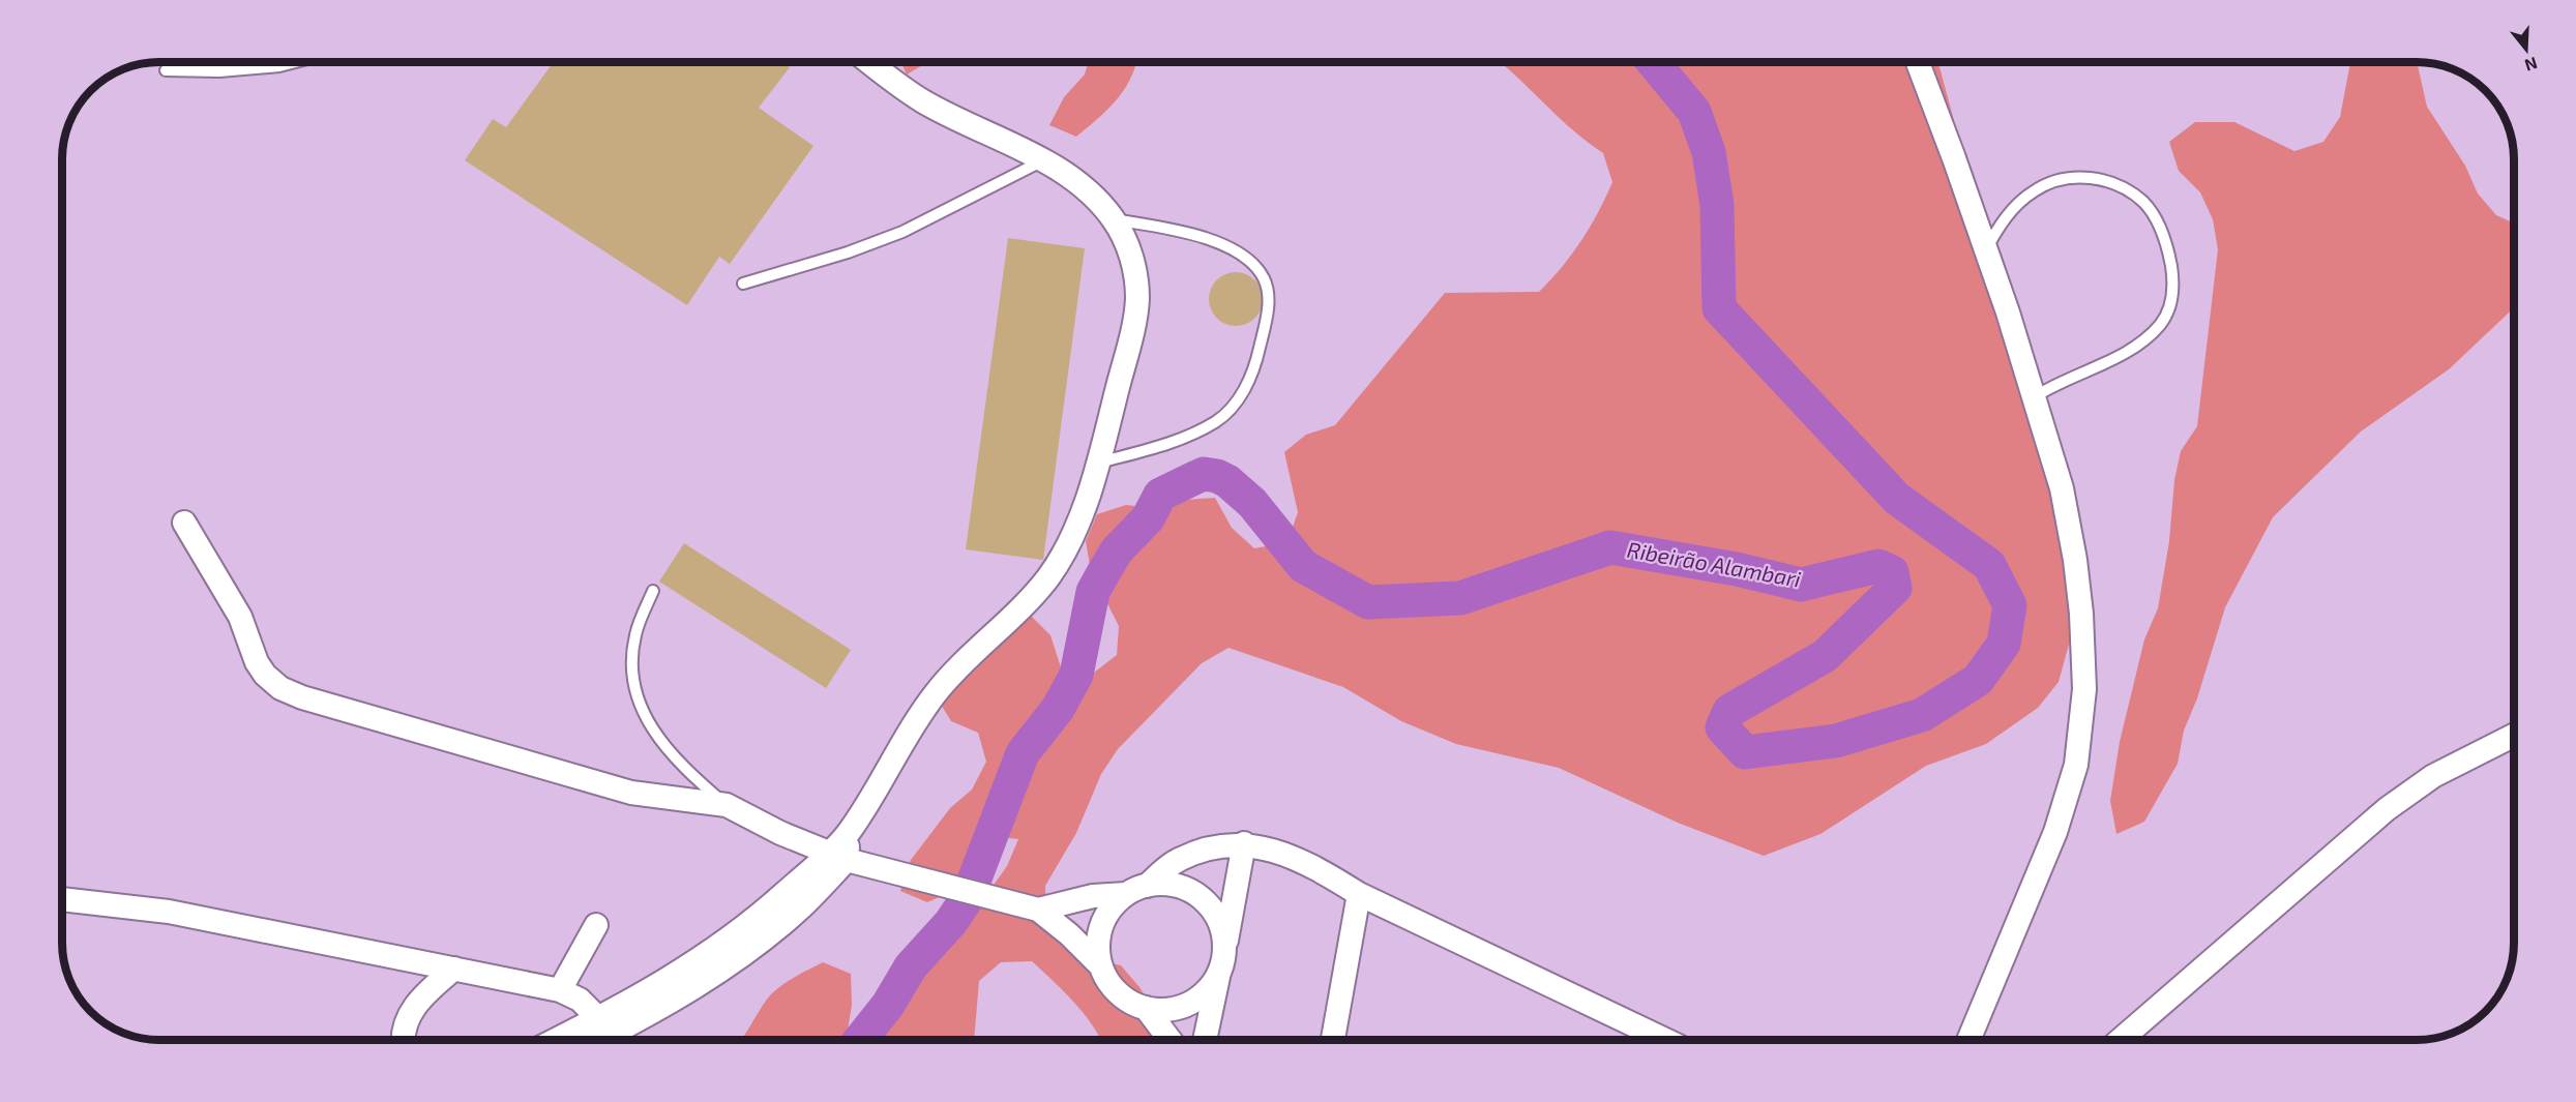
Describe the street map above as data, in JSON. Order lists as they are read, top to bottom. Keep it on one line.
{"water":["Ribeirão Alambari"],"north":"bottom"}
